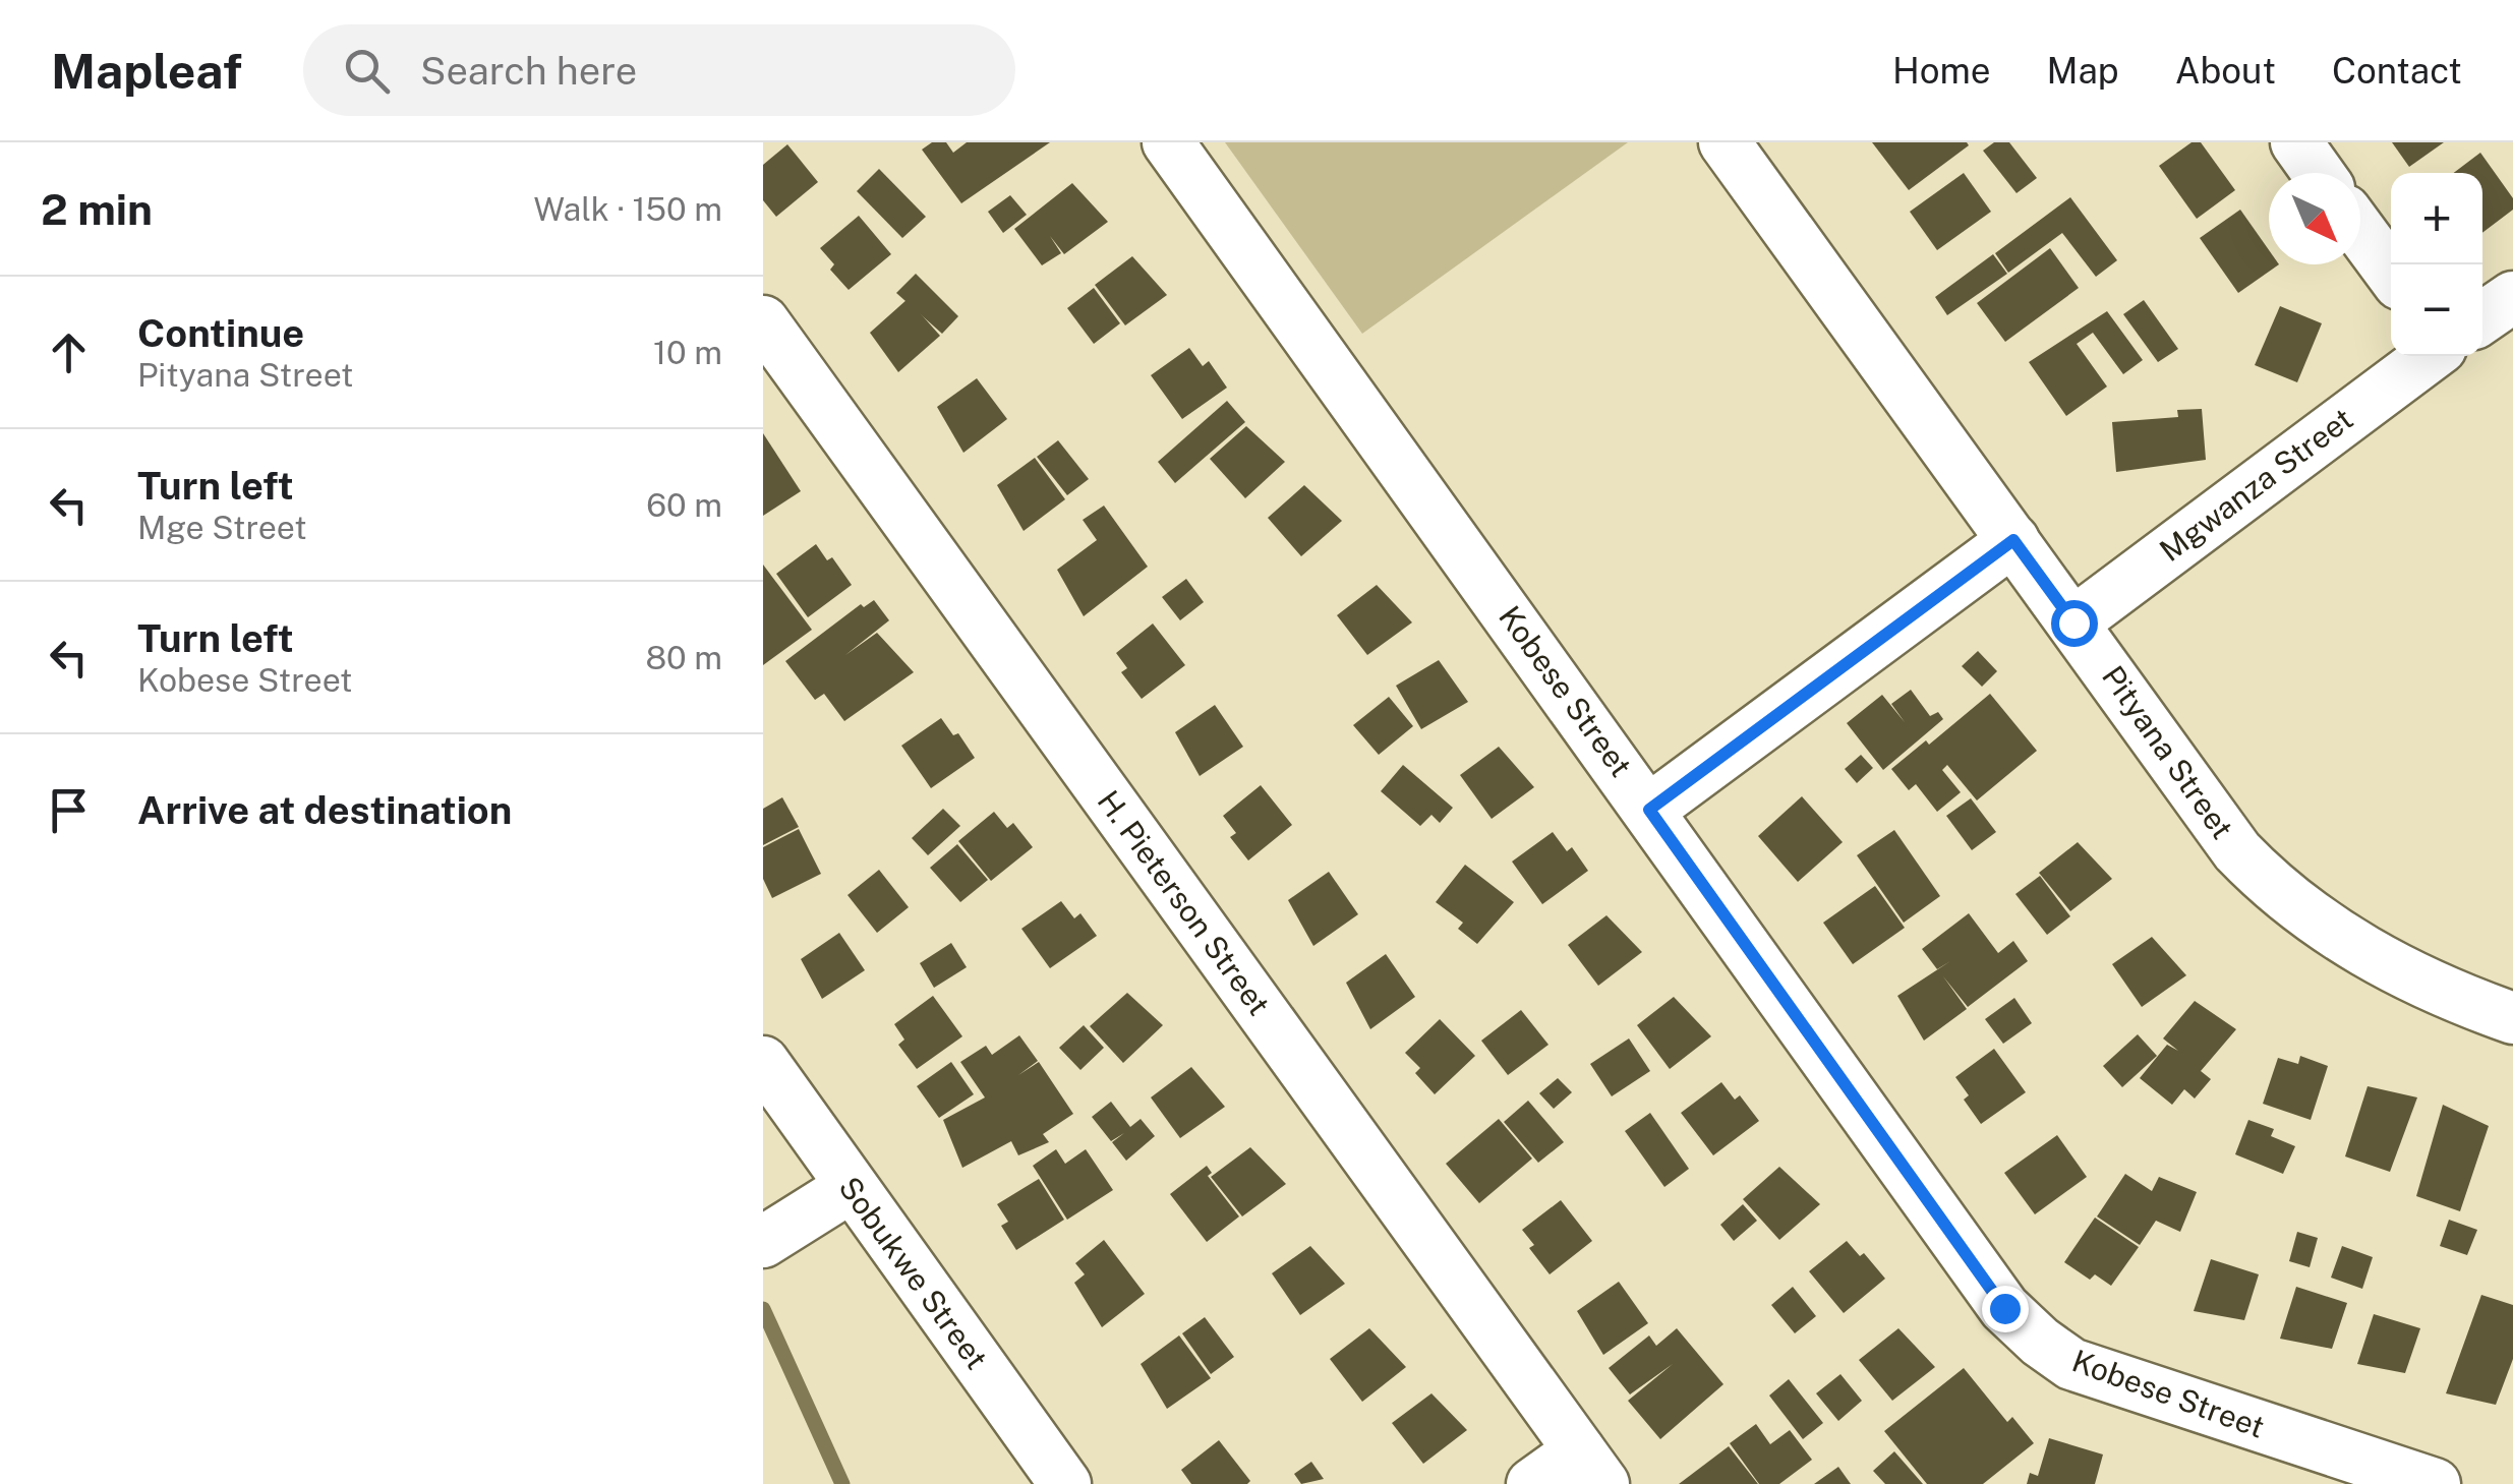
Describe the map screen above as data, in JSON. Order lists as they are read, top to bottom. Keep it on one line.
{"streets":{"street":["Mgwanza Street","Kobese Street","Pityana Street","H. Pieterson Street","Sobukwe Street"]},"crossings":[["Mgwanza Street","Pityana Street"]],"north":"bottom right","page":{"header":"Mapleaf","search":"Search here","nav":["Home","Map","About","Contact"],"heading":["2 min","Walk · 150 m"],"map_buttons":["+","−"],"list":[["Continue","Pityana Street","10 m"],["Turn left","Mge Street","60 m"],["Turn left","Kobese Street","80 m"],"Arrive at destination"]}}
